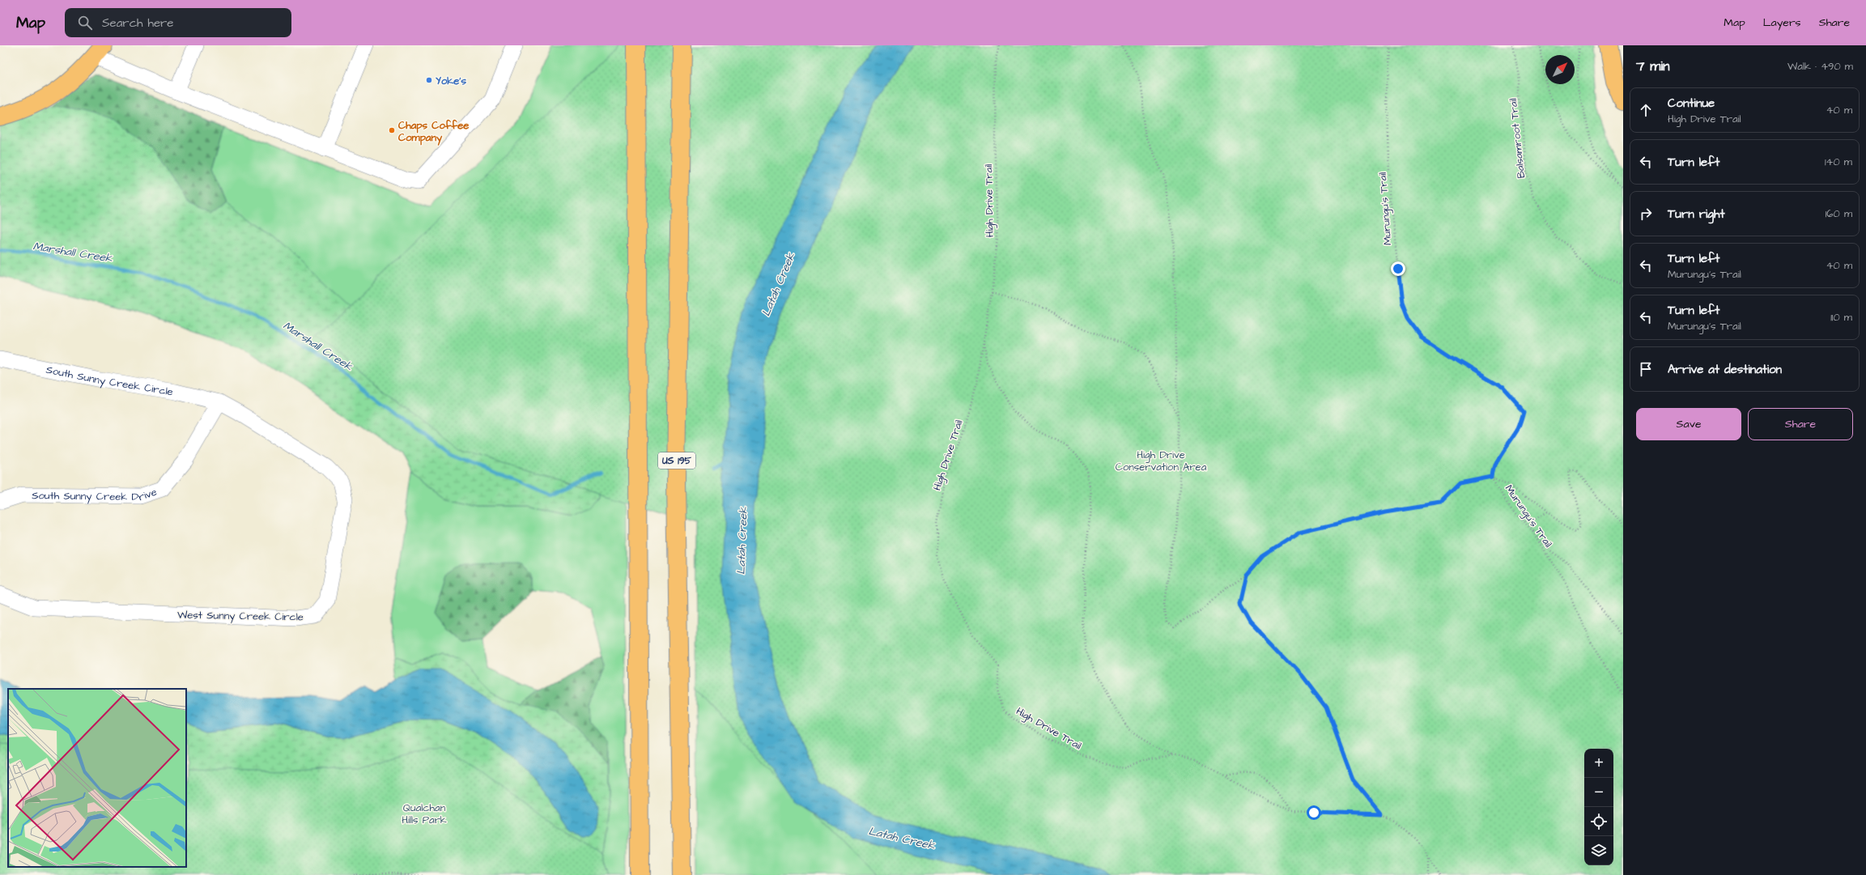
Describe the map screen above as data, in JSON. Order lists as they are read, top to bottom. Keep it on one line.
{"streets":{"main road":["US 195"],"street":["South Sunny Creek Circle","South Sunny Creek Drive","West Sunny Creek Circle"],"path":["Balsamroot Trail","High Drive Trail","Murungu's Trail"]},"crossings":[["South Sunny Creek Circle","South Sunny Creek Drive"],["South Sunny Creek Circle","West Sunny Creek Circle"],["South Sunny Creek Drive","West Sunny Creek Circle"]],"water":["Marshall Creek","Latah Creek"],"parks":["High Drive Conservation Area","Qualchan Hills Park"],"places":["Yoke's","Chaps Coffee Company"],"north":"top right","page":{"header":"Map","search":"Search here","nav":["Map","Layers","Share"],"heading":["7 min","Walk · 490 m"],"list":[["Continue","High Drive Trail","40 m"],["Turn left","140 m"],["Turn right","160 m"],["Turn left","Murungu's Trail","40 m"],["Turn left","Murungu's Trail","110 m"],"Arrive at destination"],"buttons":["Save","Share"],"map_buttons":["+","−"]}}
